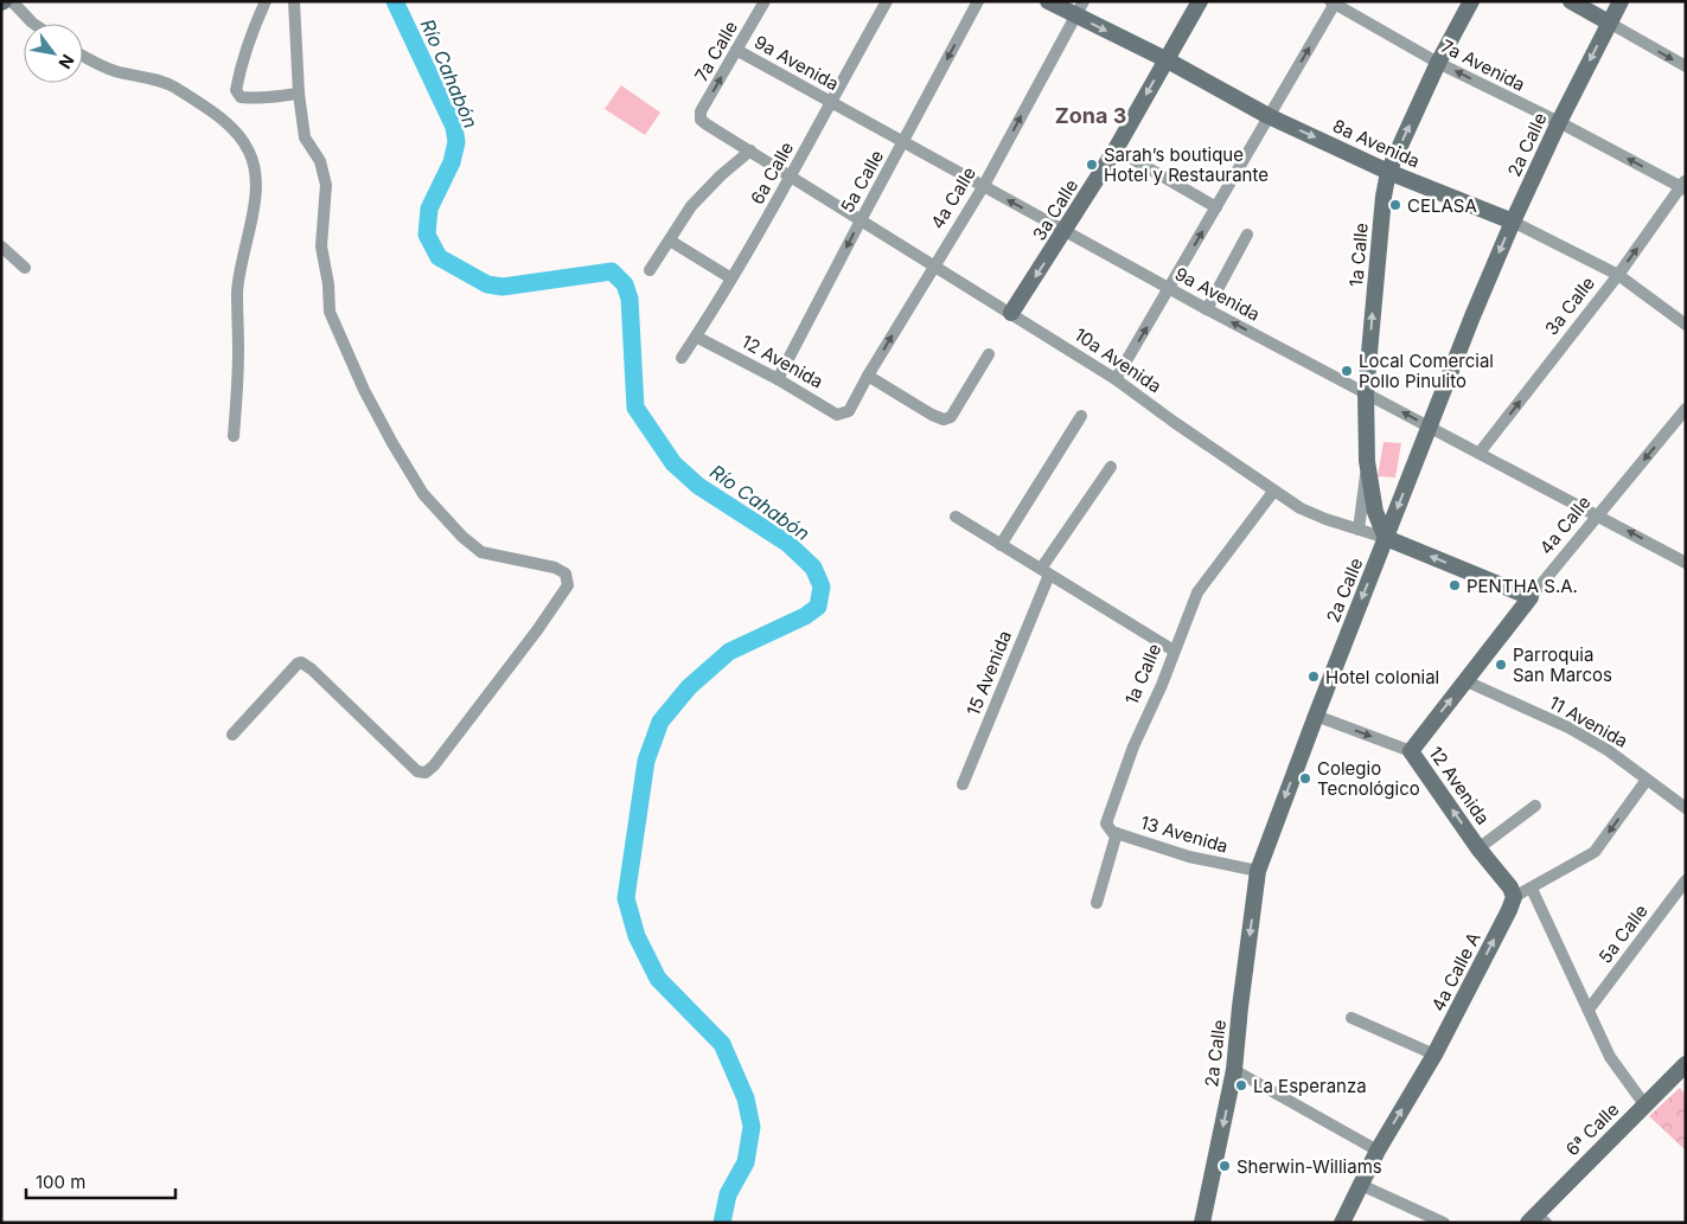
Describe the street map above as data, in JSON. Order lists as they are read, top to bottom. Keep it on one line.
{"streets":{"main road":["8a Avenida","2a Calle","4a Calle","3a Calle","1a Calle","10a Avenida","12 Avenida","4a Calle A","6ª Calle"],"street":["7a Calle","9a Avenida","7a Avenida","6a Calle","5a Calle","15 Avenida","11 Avenida","13 Avenida"]},"crossings":[["7a Calle","9a Avenida"],["7a Calle","10a Avenida"],["9a Avenida","2a Calle"],["9a Avenida","6a Calle"],["9a Avenida","5a Calle"],["9a Avenida","4a Calle"],["9a Avenida","3a Calle"],["9a Avenida","1a Calle"],["7a Avenida","2a Calle"],["7a Avenida","3a Calle"],["7a Avenida","1a Calle"],["8a Avenida","2a Calle"],["8a Avenida","4a Calle"],["8a Avenida","3a Calle"],["8a Avenida","1a Calle"],["2a Calle","10a Avenida"],["2a Calle","12 Avenida"],["2a Calle","13 Avenida"],["6a Calle","10a Avenida"],["6a Calle","12 Avenida"],["5a Calle","10a Avenida"],["5a Calle","12 Avenida"],["4a Calle","10a Avenida"],["4a Calle","12 Avenida"],["4a Calle","11 Avenida"],["3a Calle","10a Avenida"],["1a Calle","10a Avenida"],["1a Calle","13 Avenida"],["12 Avenida","4a Calle A"]],"one_way":["7a Calle","9a Avenida","7a Avenida","2a Calle","5a Calle","1a Calle","4a Calle A"],"districts":["Zona 3"],"water":["Río Cahabón"],"places":["Sarah’s boutique Hotel y Restaurante","CELASA","Local Comercial Pollo Pinulito","PENTHA S.A.","Parroquia San Marcos","Hotel colonial","Colegio Tecnológico","La Esperanza","Sherwin-Williams"],"scale_bar":"100 m","north":"bottom right"}
